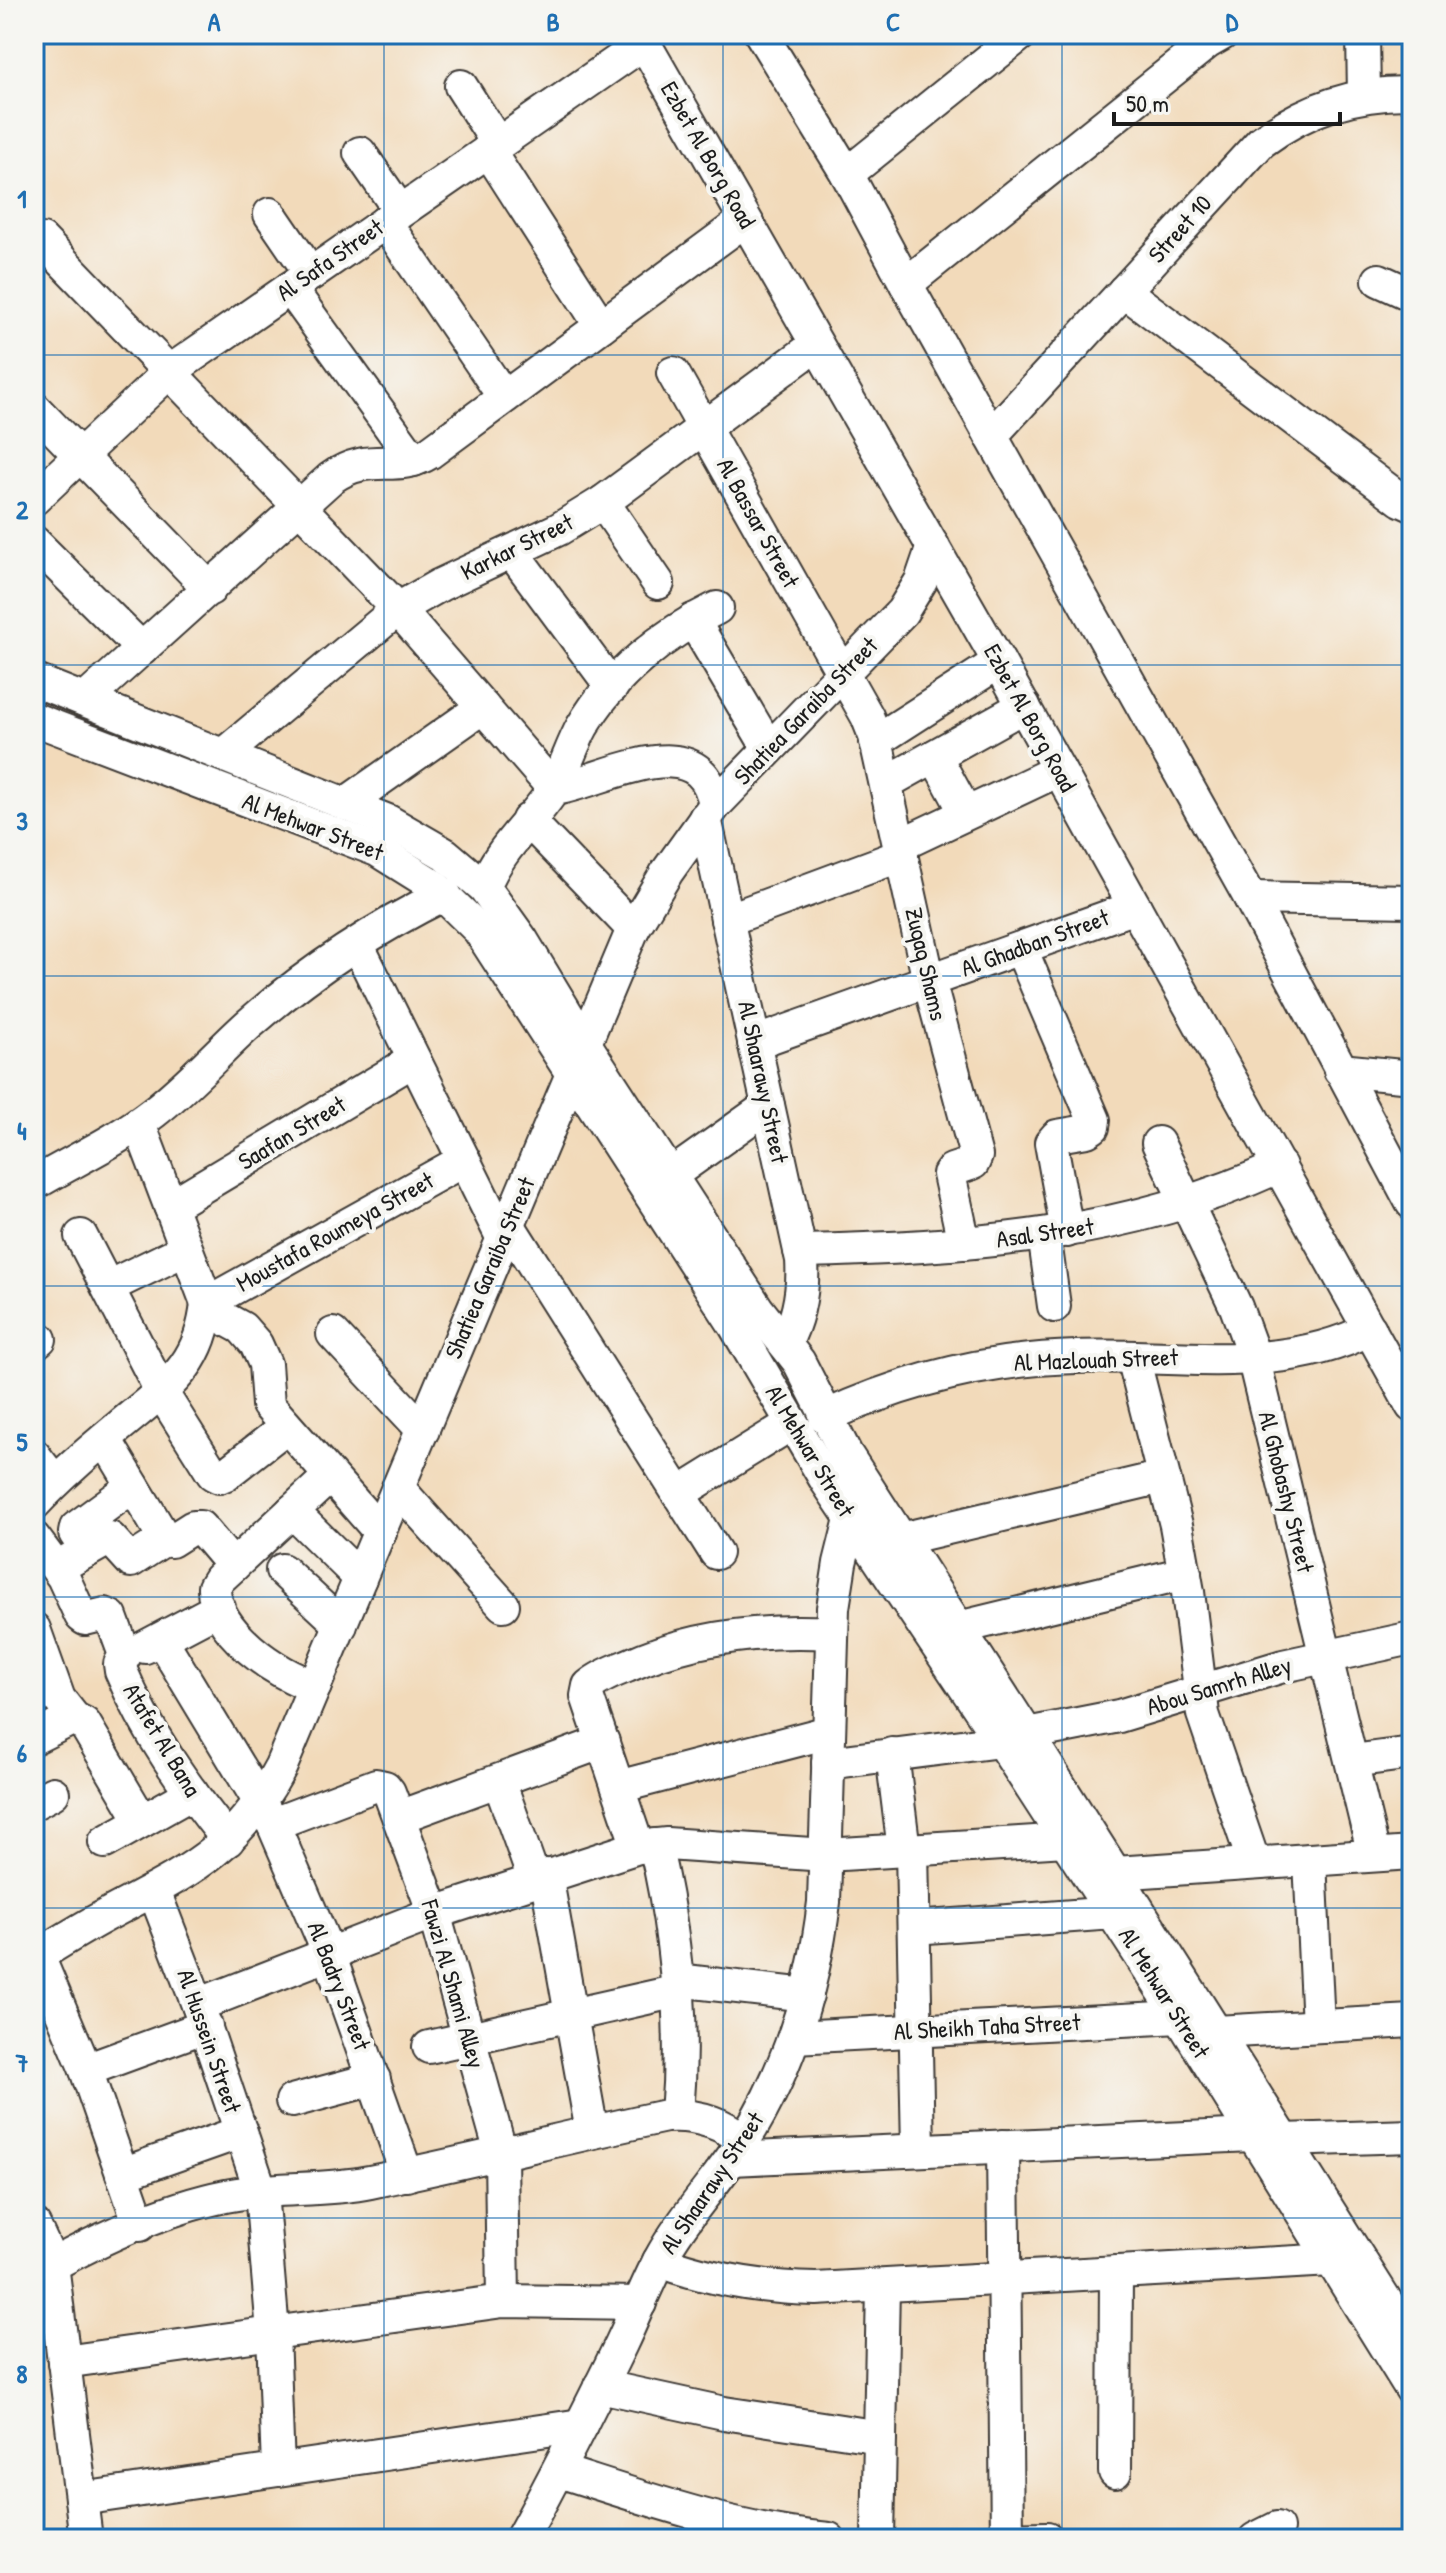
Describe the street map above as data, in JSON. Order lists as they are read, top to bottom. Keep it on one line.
{"streets":{"street":["Ezbet Al Borg Road","Street 10","Al Safa Street","Al Bassar Street","Karkar Street","Shatiea Garaiba Street","Al Mehwar Street","Al Ghadban Street","Zuqaq Shams","Al Shaarawy Street","Saafan Street","Moustafa Roumeya Street","Asal Street","Al Mazlouah Street","Al Ghobashy Street","Abou Samrh Alley","Atafet Al Bana","Fawzi Al Shami Alley","Al Badry Street","Al Sheikh Taha Street","Al Hussein Street"]},"crossings":[["Ezbet Al Borg Road","Al Safa Street"],["Ezbet Al Borg Road","Karkar Street"],["Ezbet Al Borg Road","Shatiea Garaiba Street"],["Ezbet Al Borg Road","Al Ghadban Street"],["Ezbet Al Borg Road","Asal Street"],["Ezbet Al Borg Road","Al Mazlouah Street"],["Al Bassar Street","Karkar Street"],["Al Bassar Street","Shatiea Garaiba Street"],["Al Bassar Street","Zuqaq Shams"],["Karkar Street","Al Mehwar Street"],["Shatiea Garaiba Street","Al Mehwar Street"],["Shatiea Garaiba Street","Zuqaq Shams"],["Shatiea Garaiba Street","Al Shaarawy Street"],["Shatiea Garaiba Street","Atafet Al Bana"],["Shatiea Garaiba Street","Fawzi Al Shami Alley"],["Shatiea Garaiba Street","Al Badry Street"],["Shatiea Garaiba Street","Al Hussein Street"],["Al Mehwar Street","Al Shaarawy Street"],["Al Mehwar Street","Al Mazlouah Street"],["Al Mehwar Street","Abou Samrh Alley"],["Al Mehwar Street","Al Sheikh Taha Street"],["Al Ghadban Street","Zuqaq Shams"],["Al Ghadban Street","Al Shaarawy Street"],["Zuqaq Shams","Asal Street"],["Al Shaarawy Street","Asal Street"],["Al Shaarawy Street","Abou Samrh Alley"],["Al Shaarawy Street","Al Sheikh Taha Street"],["Asal Street","Al Ghobashy Street"],["Al Mazlouah Street","Al Ghobashy Street"],["Al Ghobashy Street","Abou Samrh Alley"],["Fawzi Al Shami Alley","Al Badry Street"]],"scale_bar":"50 m","grid":{"columns":["A","B","C","D"],"rows":["1","2","3","4","5","6","7","8"]}}
